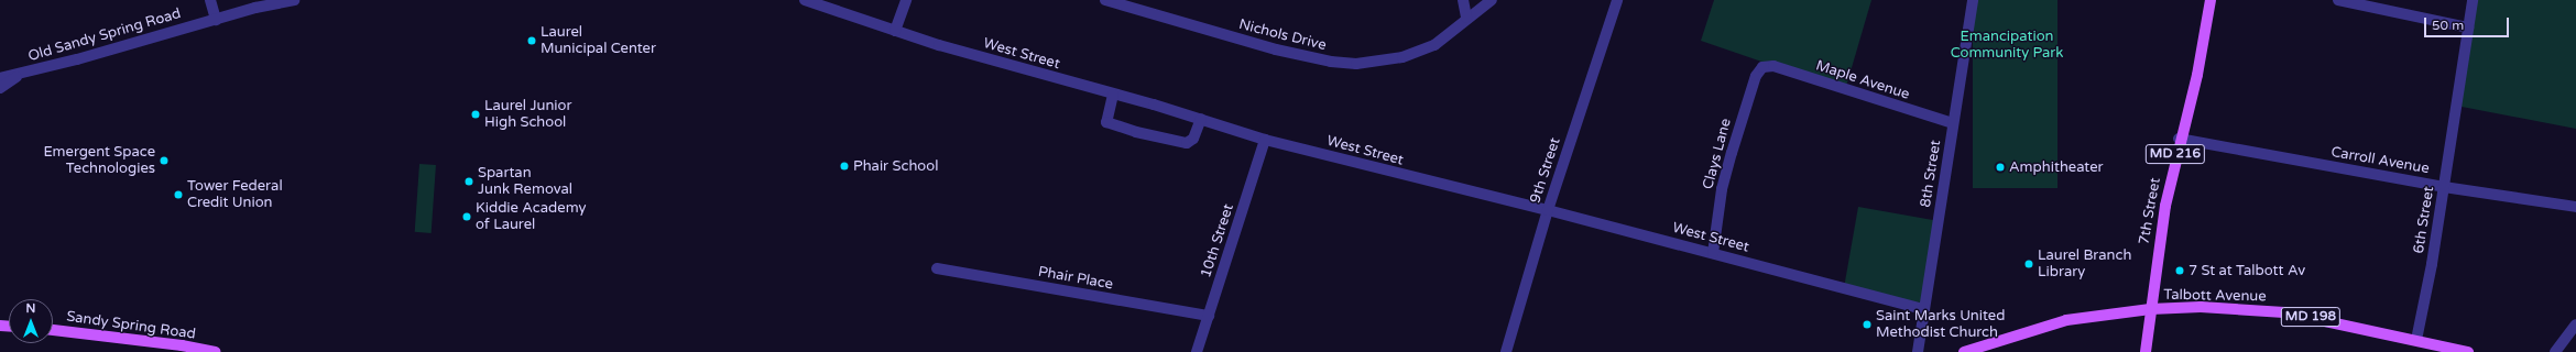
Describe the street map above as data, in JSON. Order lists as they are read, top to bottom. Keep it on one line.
{"streets":{"main road":["MD 216","7th Street","Talbott Avenue","MD 198","Sandy Spring Road"],"street":["Old Sandy Spring Road","Nichols Drive","West Street","Maple Avenue","Clays Lane","Carroll Avenue","9th Street","8th Street","6th Street","10th Street","Phair Place"]},"crossings":[["West Street","Clays Lane"],["West Street","9th Street"],["West Street","8th Street"],["West Street","10th Street"],["Maple Avenue","Clays Lane"],["Maple Avenue","8th Street"],["Carroll Avenue","7th Street"],["Carroll Avenue","6th Street"],["7th Street","Talbott Avenue"],["6th Street","Talbott Avenue"],["10th Street","Phair Place"]],"parks":["Emancipation Community Park"],"places":["Laurel Municipal Center","Laurel Junior High School","Emergent Space Technologies","Phair School","Amphitheater","Spartan Junk Removal","Tower Federal Credit Union","Kiddie Academy of Laurel","Laurel Branch Library","7 St at Talbott Av","Saint Marks United Methodist Church"],"scale_bar":"50 m","north":"top"}
